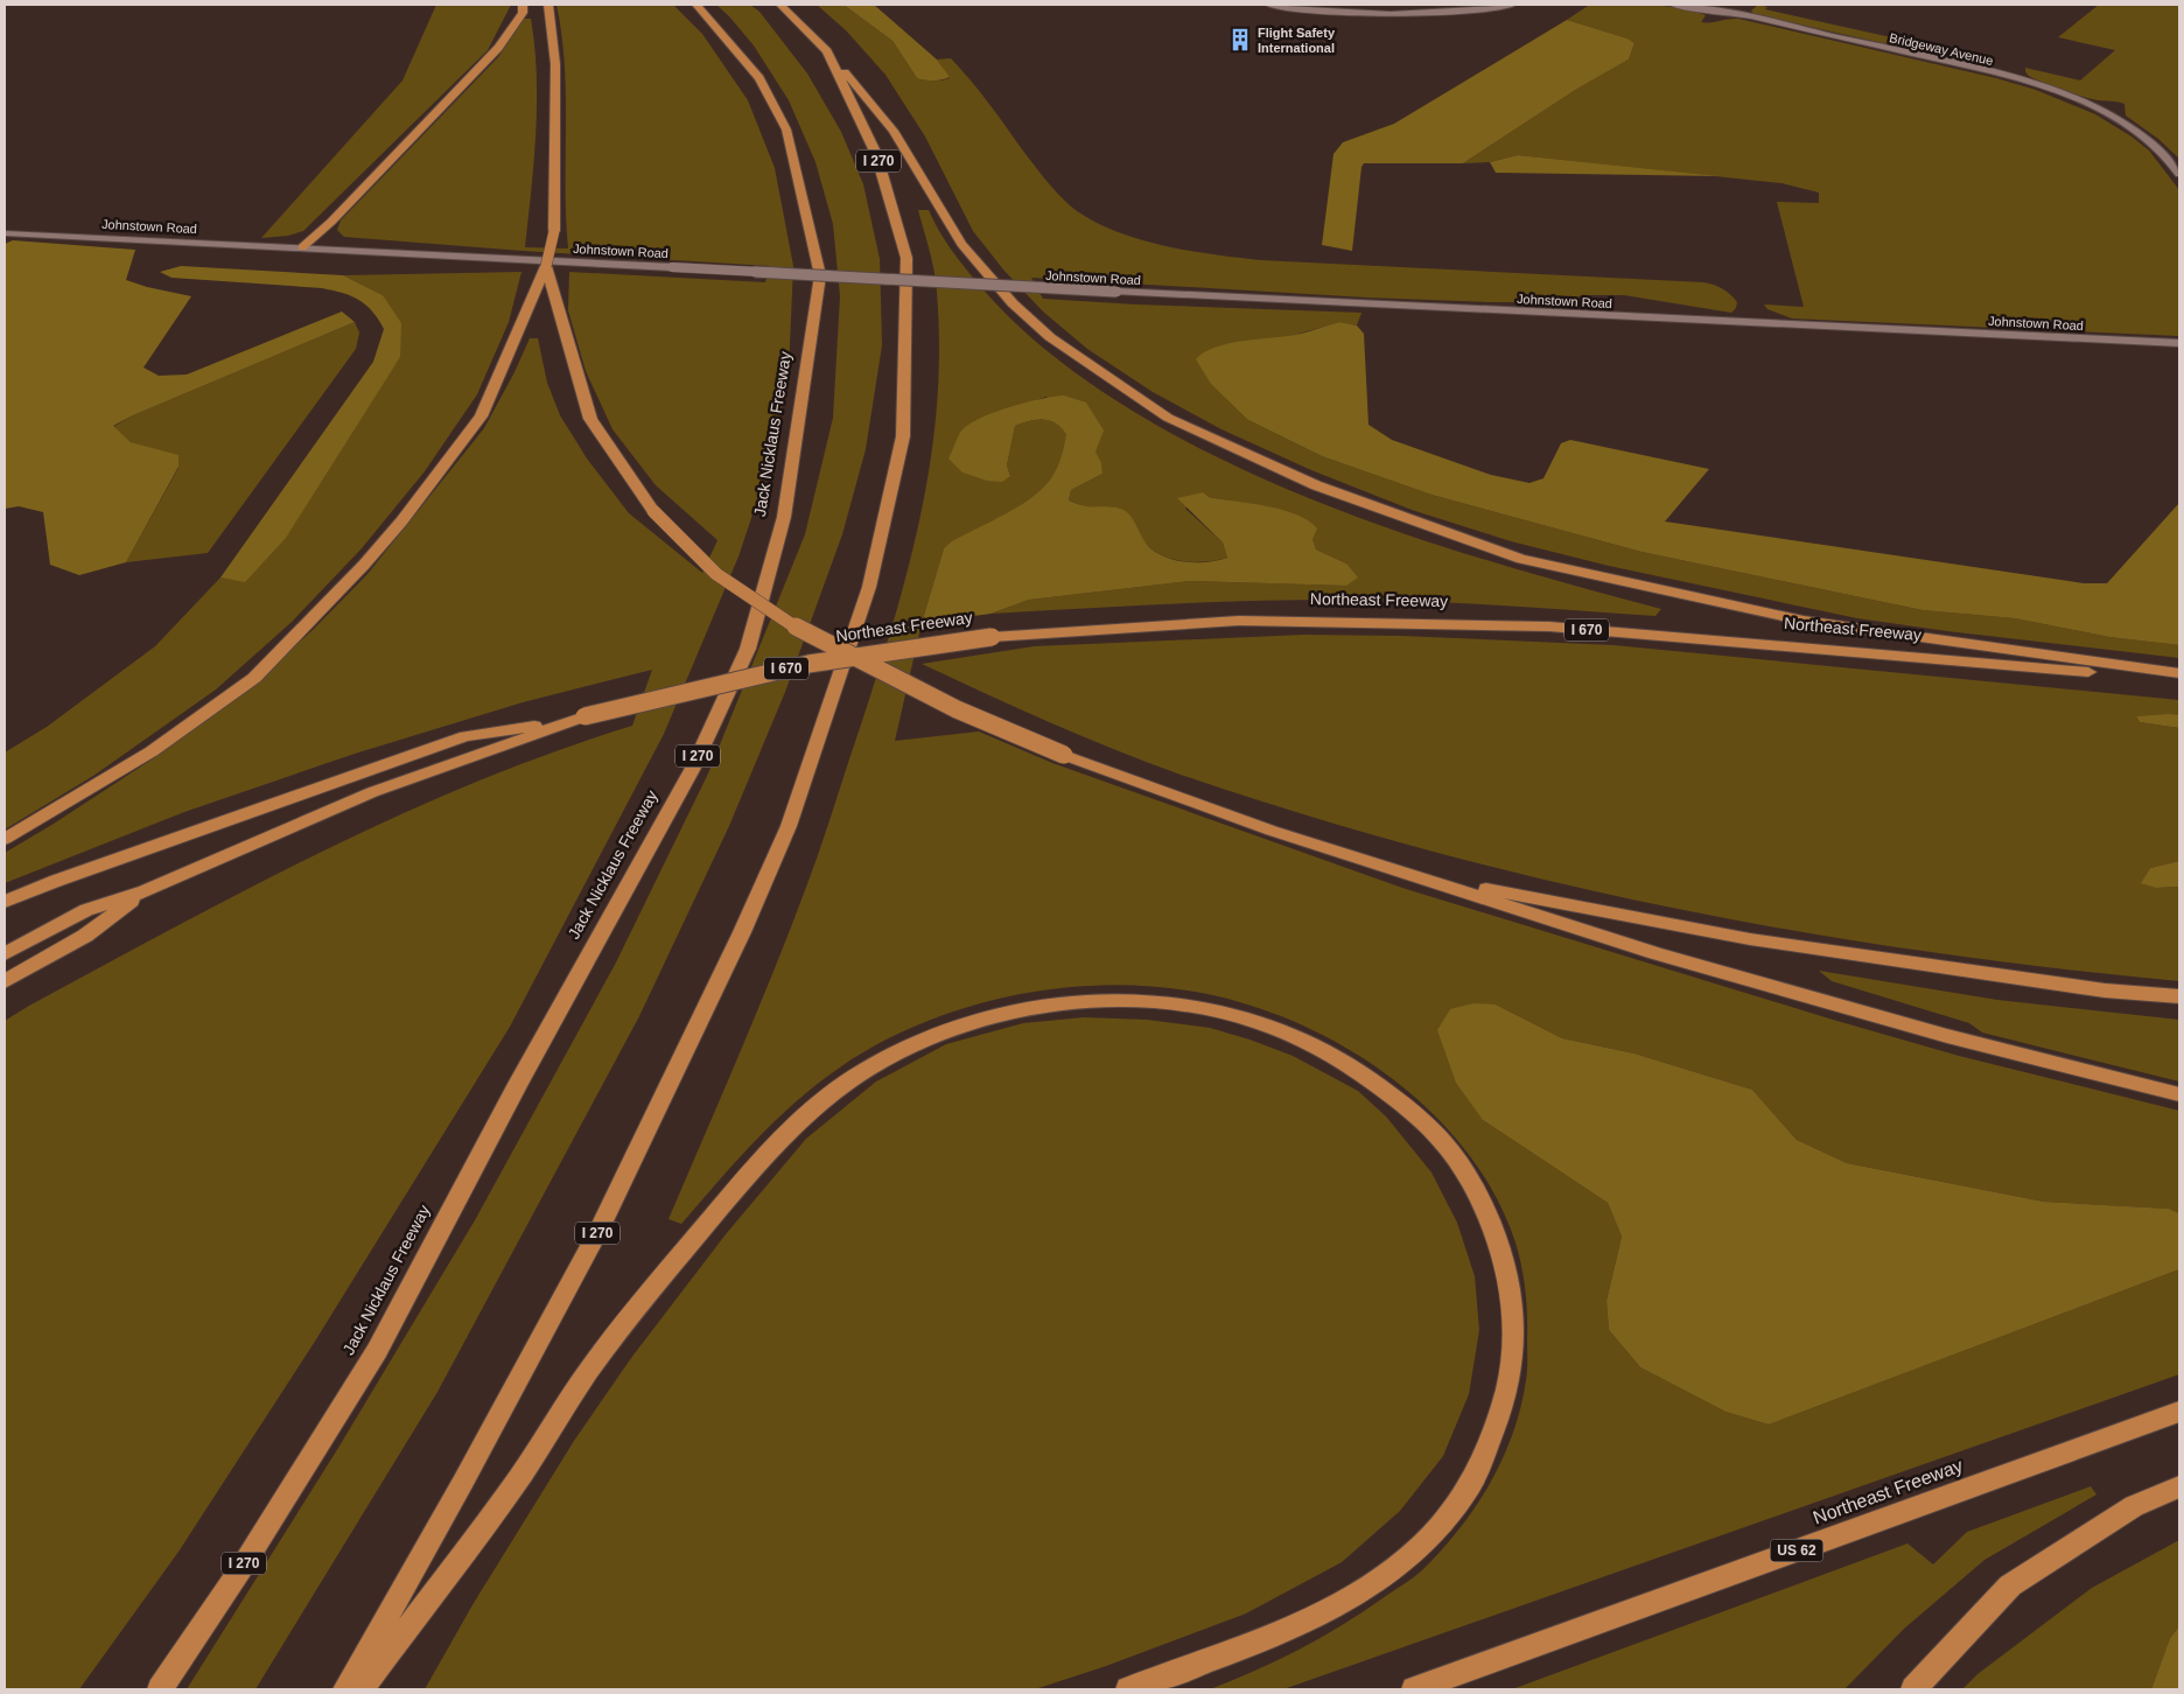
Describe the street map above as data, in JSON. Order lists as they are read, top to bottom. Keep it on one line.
{"streets":{"highway":["I 270","Jack Nicklaus Freeway","Northeast Freeway","I 670","US 62"],"main road":["Bridgeway Avenue","Johnstown Road"]},"places":{"building":["Flight Safety International"]}}
